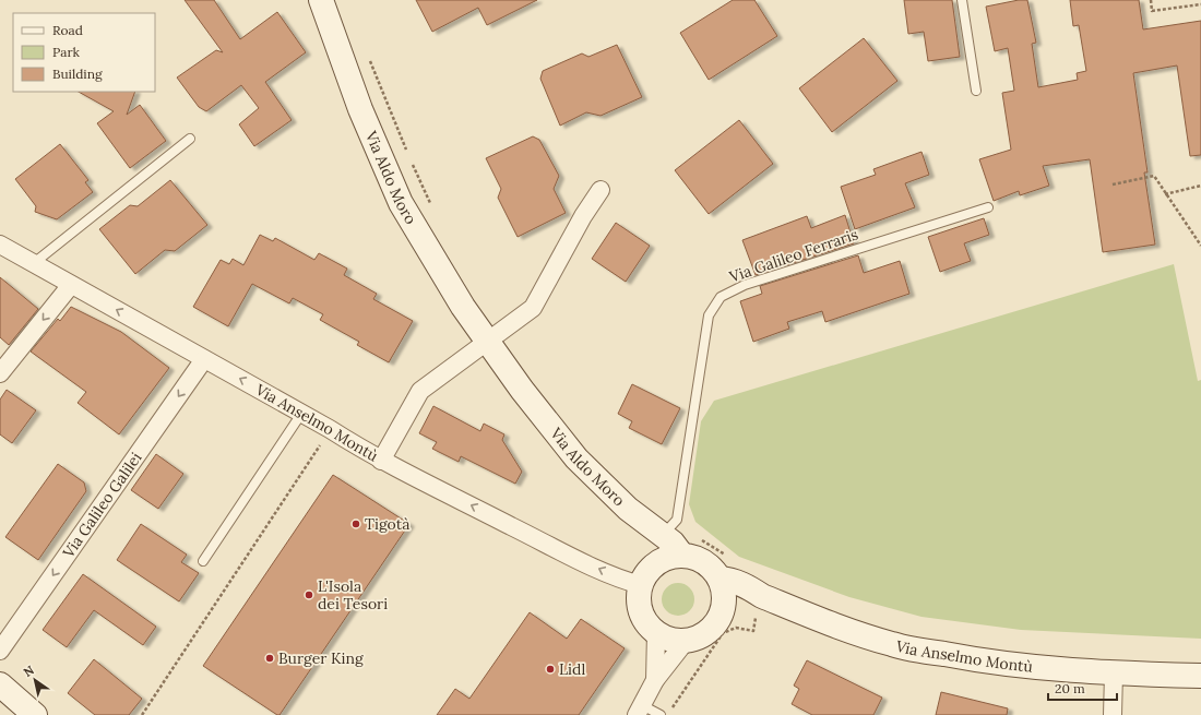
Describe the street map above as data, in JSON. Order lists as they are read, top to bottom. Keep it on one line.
{"streets":{"street":["Via Aldo Moro","Via Anselmo Montù","Via Galileo Galilei"],"lane":["Via Galileo Ferraris"]},"crossings":[["Via Aldo Moro","Via Galileo Ferraris"],["Via Aldo Moro","Via Anselmo Montù"],["Via Anselmo Montù","Via Galileo Galilei"]],"one_way":["Via Anselmo Montù","Via Galileo Galilei"],"places":["Tigotà","L'Isola dei Tesori","Burger King","Lidl"],"legend":["Road","Park","Building"],"scale_bar":"20 m","north":"top left"}
